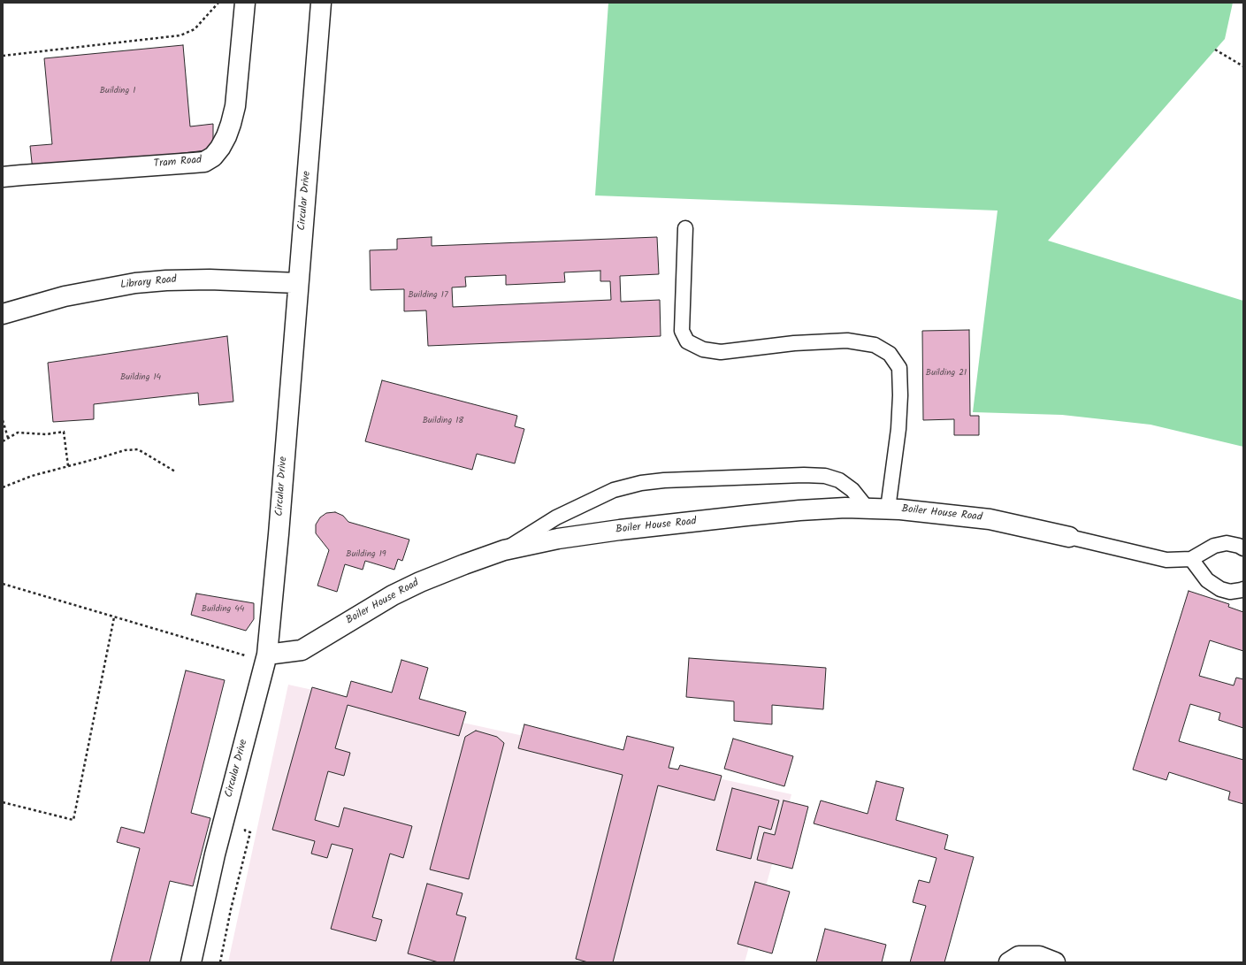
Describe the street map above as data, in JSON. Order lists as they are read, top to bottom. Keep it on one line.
{"streets":{"street":["Tram Road","Circular Drive","Library Road","Boiler House Road"]},"crossings":[["Circular Drive","Library Road"],["Circular Drive","Boiler House Road"]],"house_numbers":["Building 1","Building 17","Building 21","Building 14","Building 18","Building 19","Building 44"]}
